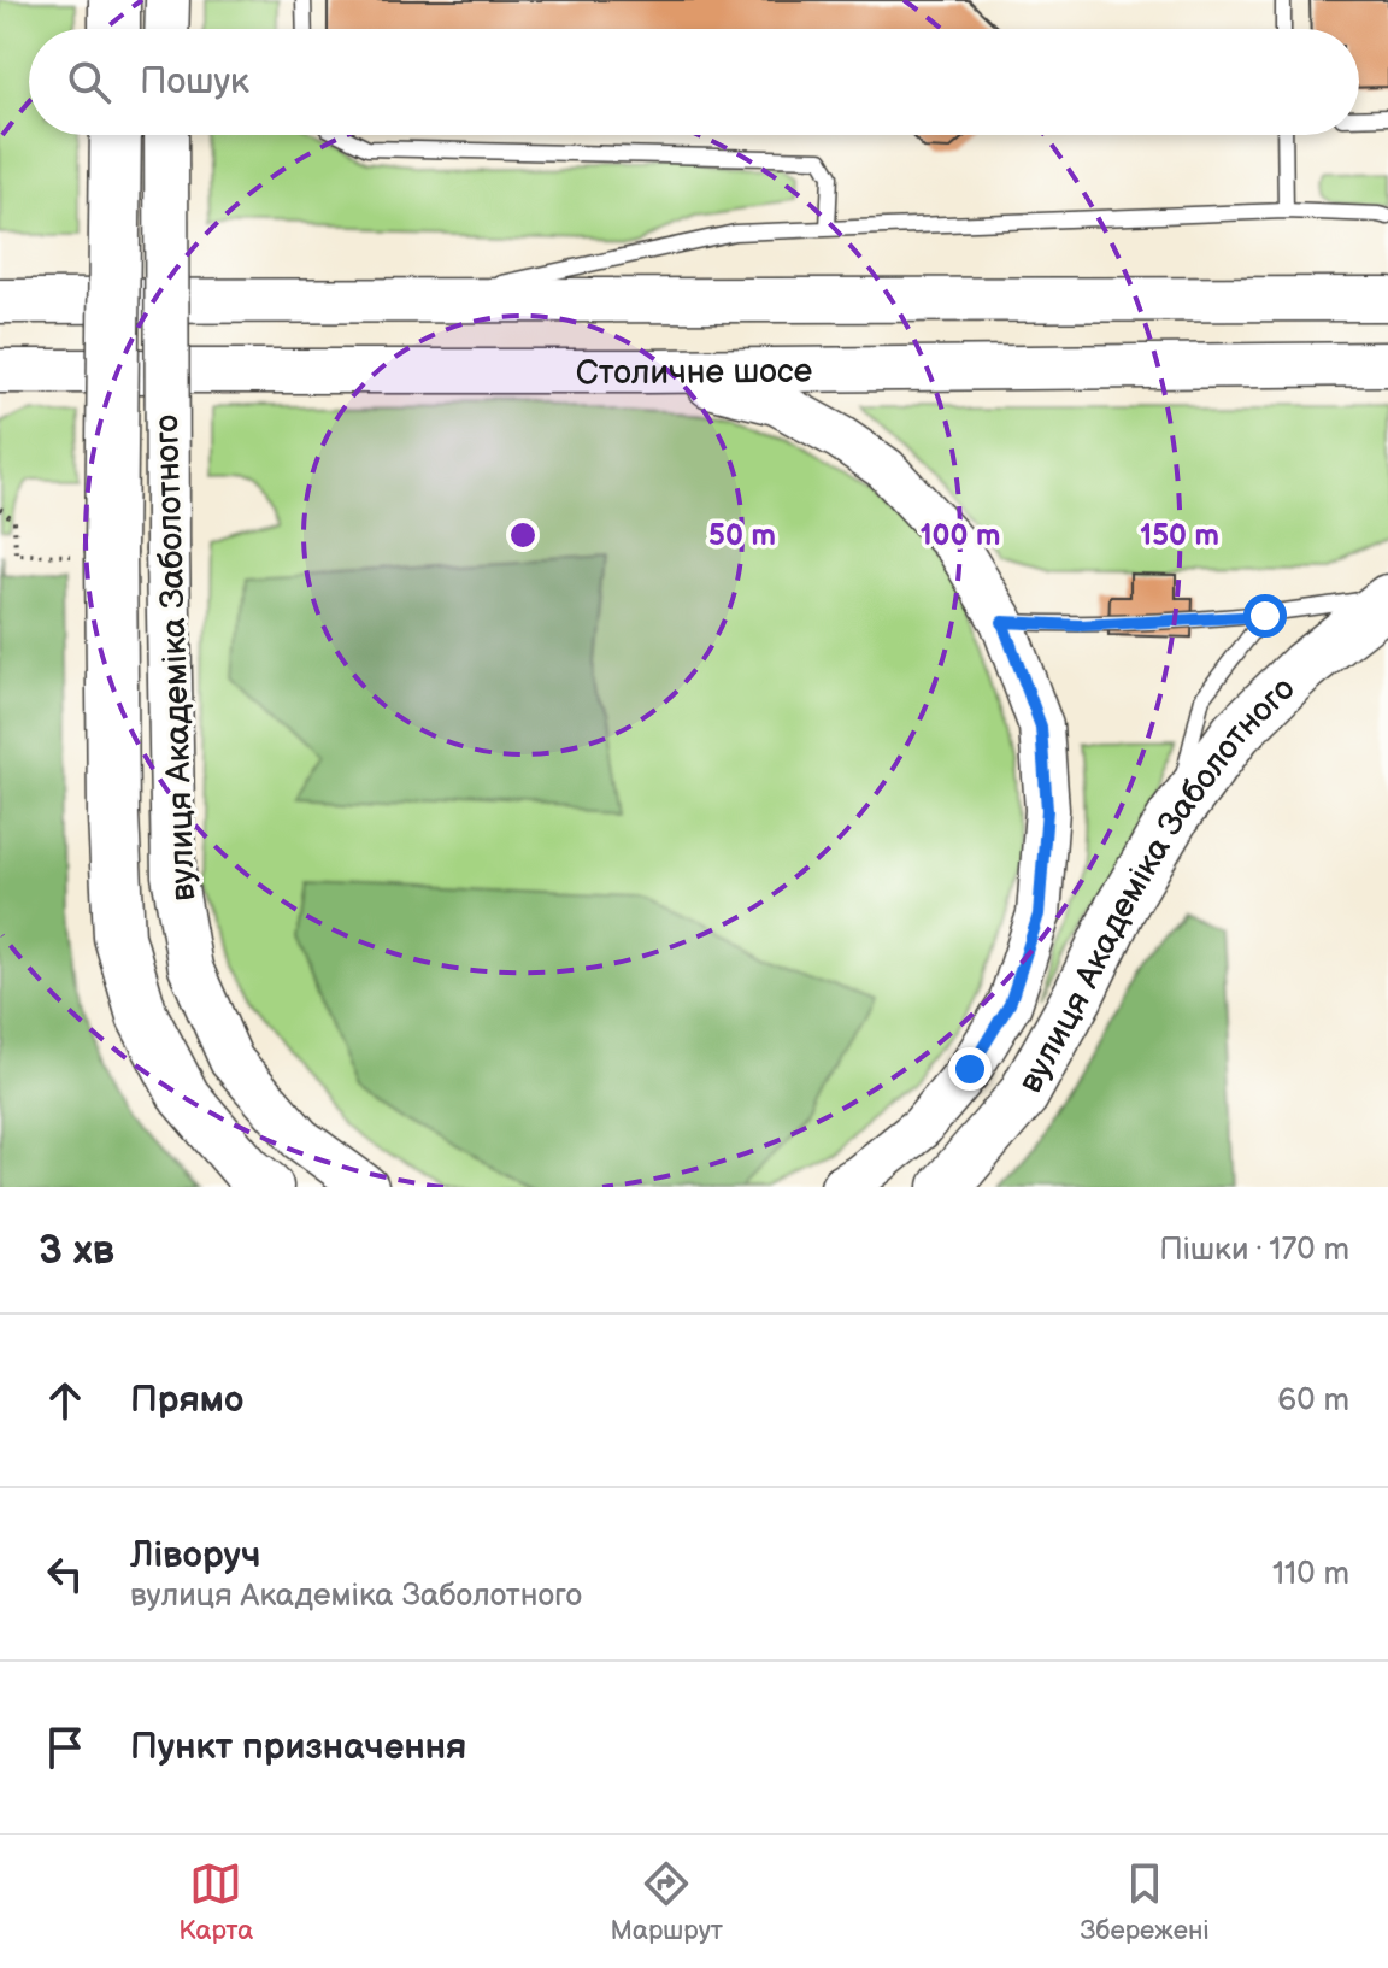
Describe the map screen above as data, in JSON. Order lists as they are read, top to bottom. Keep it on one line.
{"streets":{"highway":["вулиця Академіка Заболотного"],"main road":["Столичне шосе"]},"crossings":[["Столичне шосе","вулиця Академіка Заболотного"]],"page":{"search":"Пошук","heading":["3 хв","Пішки · 170 m"],"list":[["Прямо","60 m"],["Ліворуч","вулиця Академіка Заболотного","110 m"],"Пункт призначення"],"nav":["Карта","Маршрут","Збережені"]},"rings":["50 m","100 m","150 m"]}
